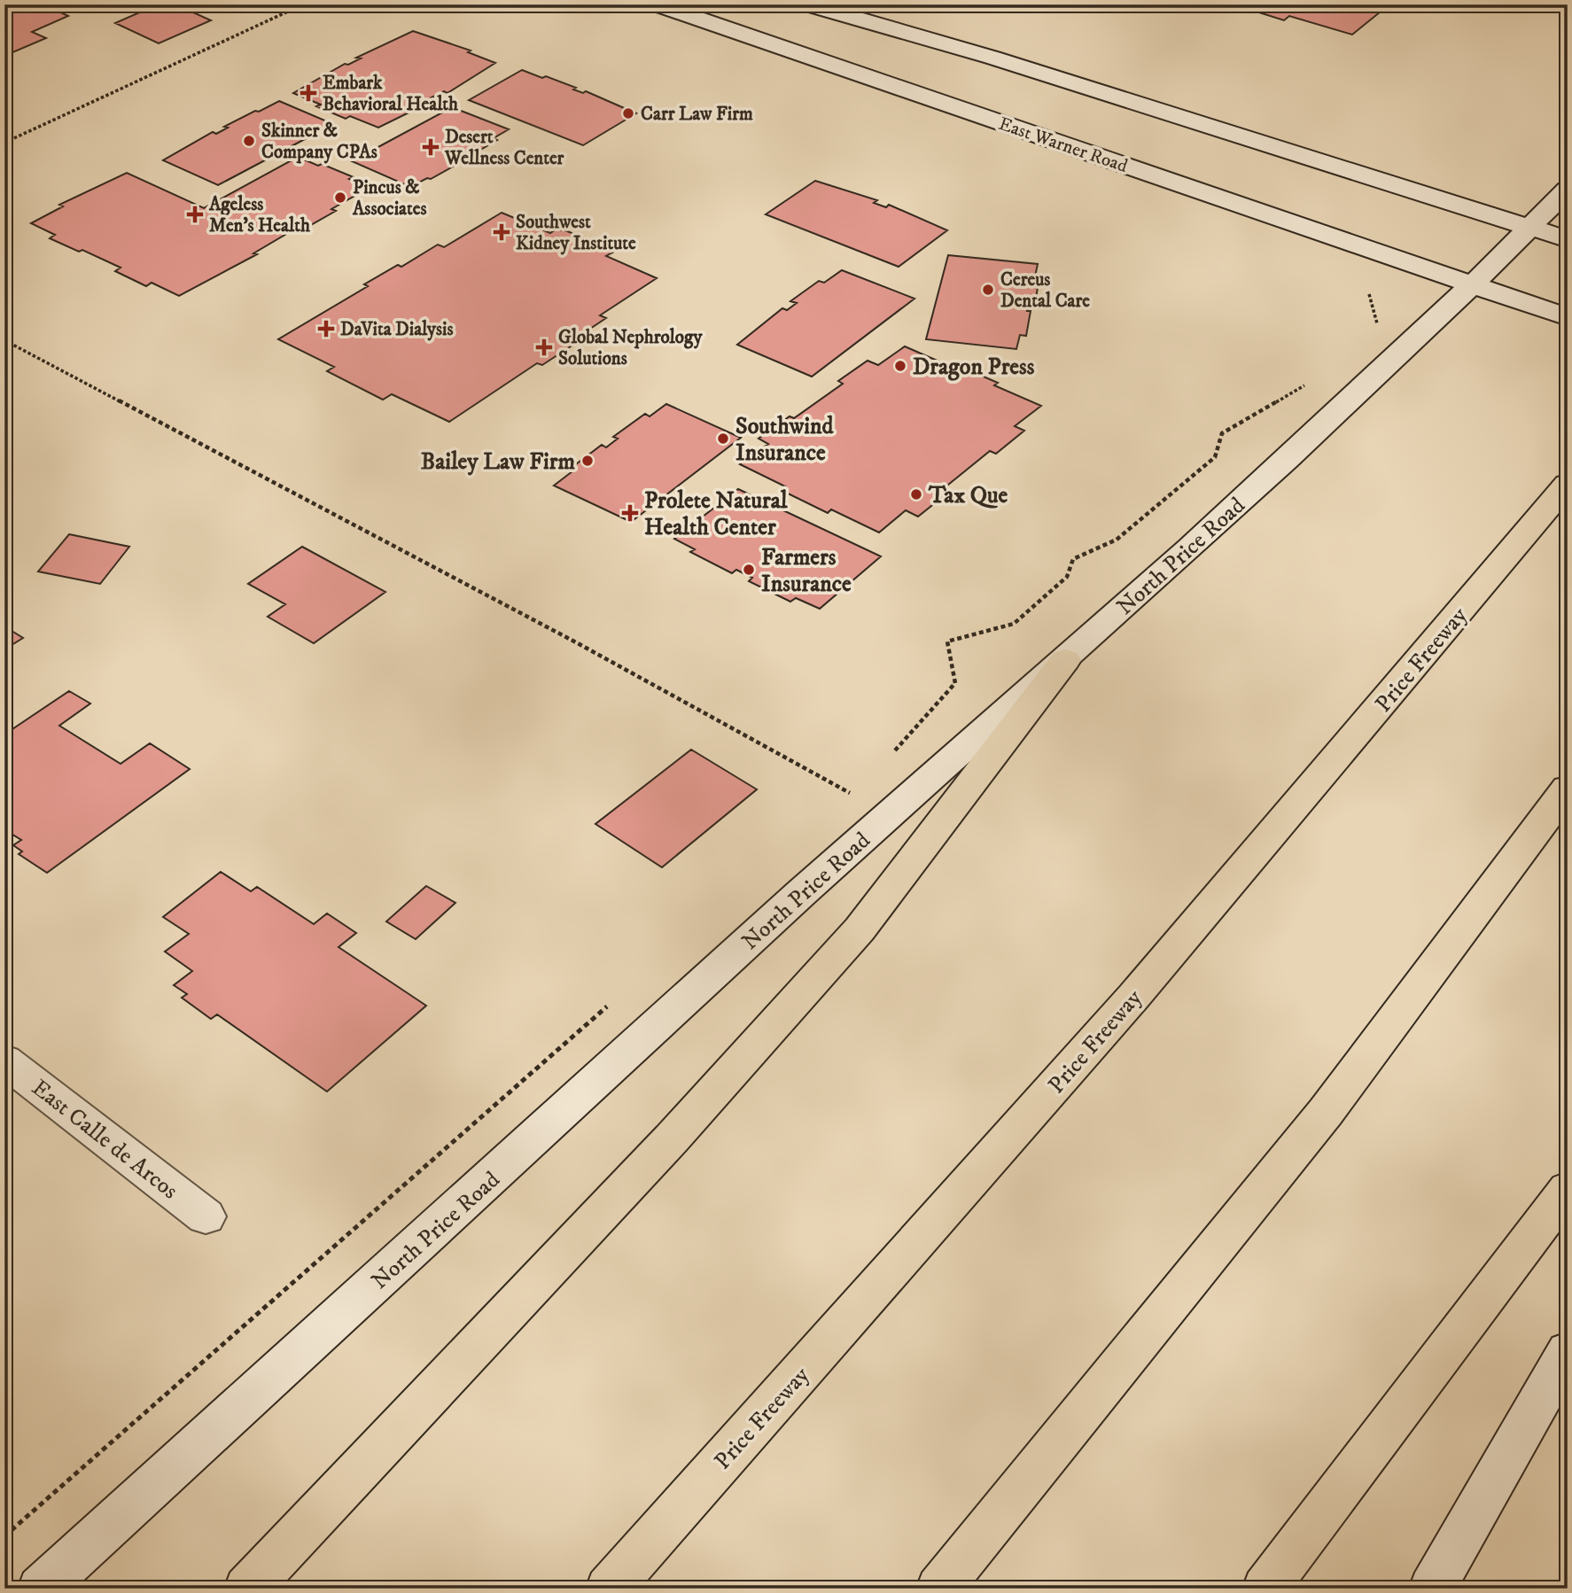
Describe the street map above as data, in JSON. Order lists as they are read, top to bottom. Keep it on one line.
{"streets":{"highway":["Price Freeway"],"main road":["East Warner Road","North Price Road","East Calle de Arcos"]},"crossings":[["East Warner Road","North Price Road"]],"places":{"health":["Embark Behavioral Health","Desert Wellness Center","Ageless Men's Health","Southwest Kidney Institute","DaVita Dialysis","Global Nephrology Solutions","Prolete Natural Health Center"],"other":["Carr Law Firm","Skinner & Company CPAs","Pincus & Associates","Cereus Dental Care","Dragon Press","Southwind Insurance","Bailey Law Firm","Tax Que","Farmers Insurance"]}}
